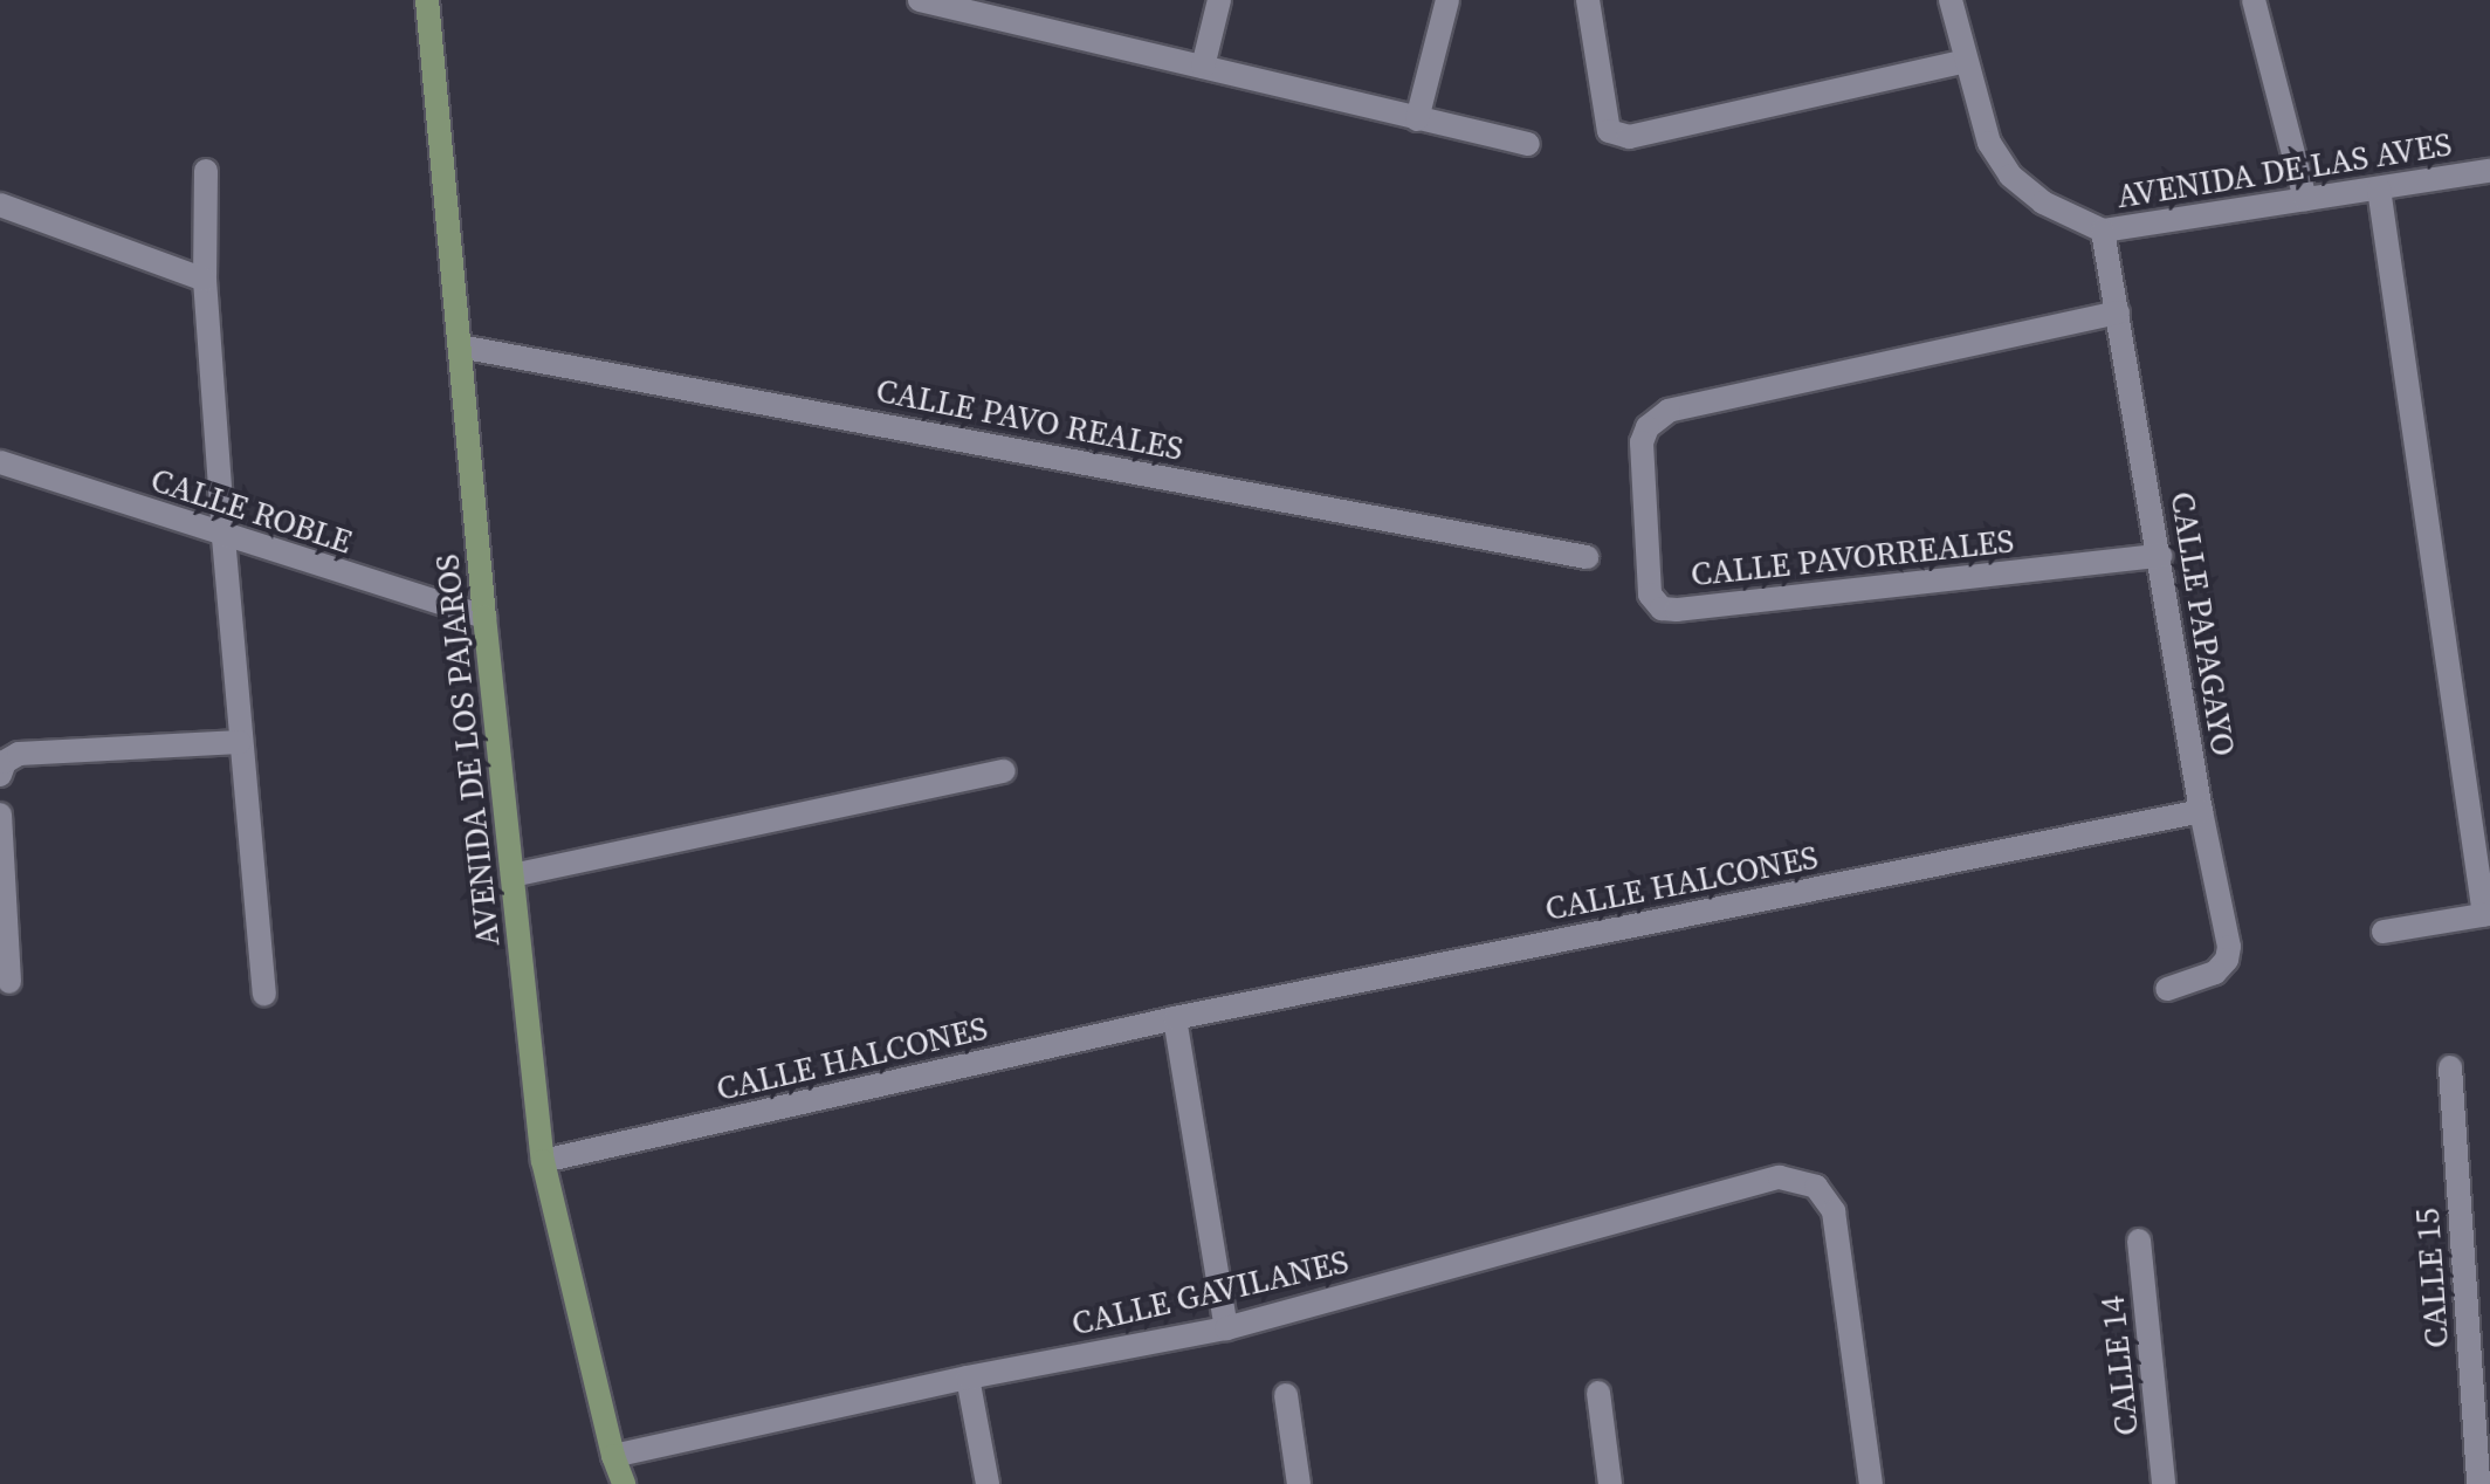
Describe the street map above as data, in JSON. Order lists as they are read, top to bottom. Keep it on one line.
{"streets":{"main road":["AVENIDA DE LOS PAJAROS"],"street":["AVENIDA DE LAS AVES","CALLE PAVO REALES","CALLE ROBLE","CALLE PAVORREALES","CALLE PAPAGAYO","CALLE HALCONES","CALLE 15","CALLE GAVILANES","CALLE 14"]},"crossings":[["AVENIDA DE LAS AVES","CALLE PAPAGAYO"],["CALLE PAVO REALES","AVENIDA DE LOS PAJAROS"],["CALLE ROBLE","AVENIDA DE LOS PAJAROS"],["CALLE PAVORREALES","CALLE PAPAGAYO"],["CALLE PAPAGAYO","CALLE HALCONES"],["AVENIDA DE LOS PAJAROS","CALLE HALCONES"],["AVENIDA DE LOS PAJAROS","CALLE GAVILANES"]]}
